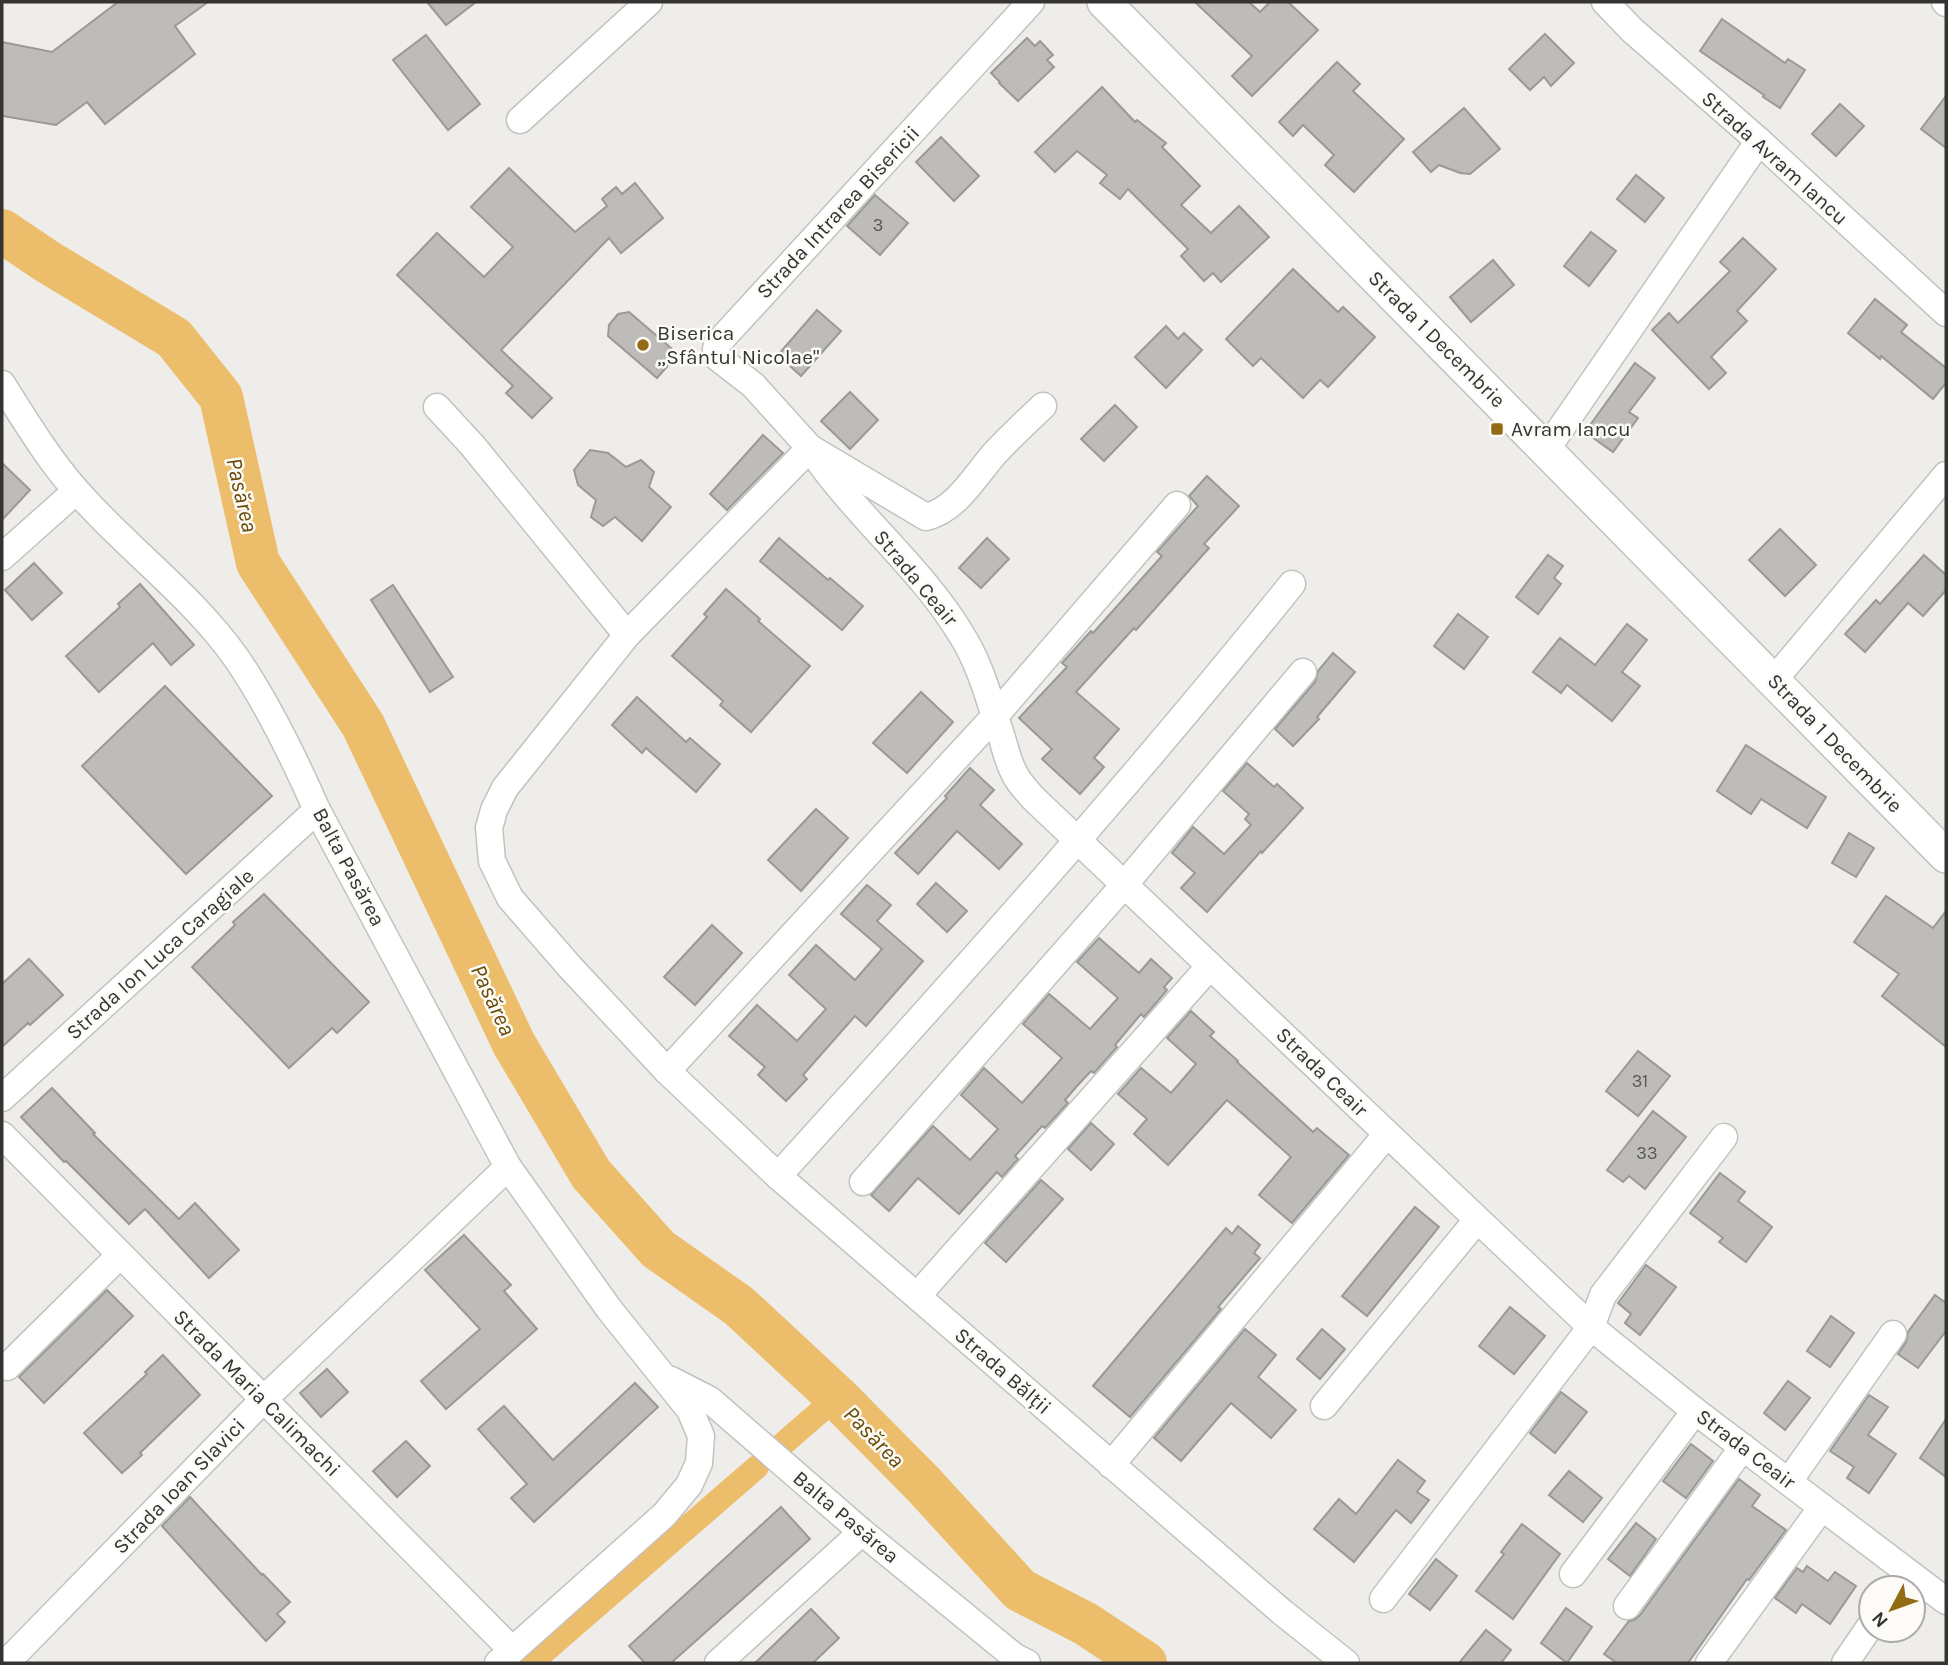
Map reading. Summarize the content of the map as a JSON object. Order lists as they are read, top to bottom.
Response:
{
  "streets": {
    "main road": ["Strada 1 Decembrie"],
    "street": [
      "Strada Avram Iancu",
      "Strada Intrarea Bisericii",
      "Strada Ceair",
      "Balta Pasărea",
      "Strada Ion Luca Caragiale",
      "Strada Bălții",
      "Strada Maria Calimachi",
      "Strada Ioan Slavici"
    ]
  },
  "crossings": [
    ["Strada Intrarea Bisericii", "Strada Ceair"],
    ["Strada Intrarea Bisericii", "Strada Bălții"],
    ["Strada Ceair", "Strada Bălții"],
    ["Balta Pasărea", "Strada Ion Luca Caragiale"],
    ["Balta Pasărea", "Strada Maria Calimachi"],
    ["Balta Pasărea", "Strada Ioan Slavici"],
    ["Strada Maria Calimachi", "Strada Ioan Slavici"]
  ],
  "water": ["Pasărea"],
  "places": {
    "other": ["Biserica „Sfântul Nicolae\""],
    "transit": ["Avram Iancu"]
  },
  "house_numbers": ["3", "31", "33"],
  "north": "bottom left"
}
